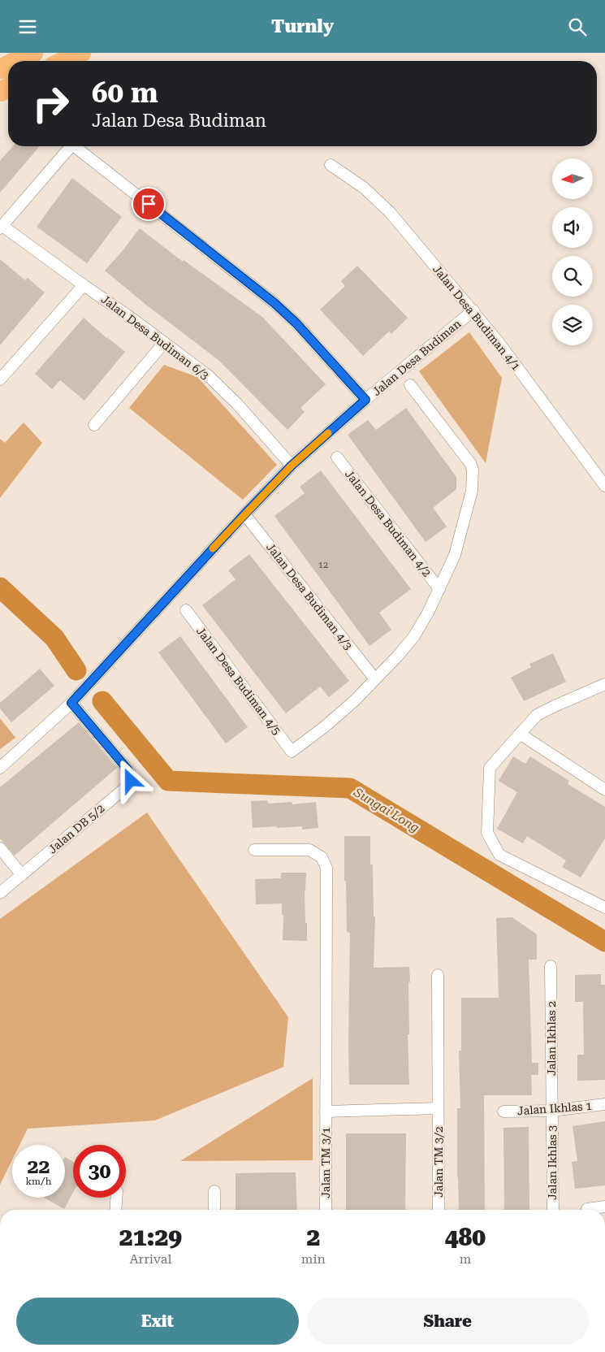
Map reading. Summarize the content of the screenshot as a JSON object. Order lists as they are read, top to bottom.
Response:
{
  "streets": {
    "street": [
      "Jalan Desa Budiman 4/1",
      "Jalan Desa Budiman 6/3",
      "Jalan Desa Budiman",
      "Jalan Desa Budiman 4/2",
      "Jalan Desa Budiman 4/3",
      "Jalan Desa Budiman 4/5",
      "Jalan DB 5/2",
      "Jalan Ikhlas 2",
      "Jalan Ikhlas 1",
      "Jalan TM 3/2",
      "Jalan TM 3/1",
      "Jalan Ikhlas 3"
    ]
  },
  "crossings": [
    ["Jalan Desa Budiman 4/1", "Jalan Desa Budiman"],
    ["Jalan Desa Budiman 6/3", "Jalan Desa Budiman"],
    ["Jalan Desa Budiman", "Jalan Desa Budiman 4/3"],
    ["Jalan Desa Budiman", "Jalan DB 5/2"],
    ["Jalan Desa Budiman 4/3", "Jalan Desa Budiman 4/5"],
    ["Jalan Ikhlas 2", "Jalan Ikhlas 1"],
    ["Jalan Ikhlas 2", "Jalan Ikhlas 3"],
    ["Jalan Ikhlas 1", "Jalan Ikhlas 3"]
  ],
  "water": ["Sungai Long"],
  "house_numbers": ["12"],
  "north": "left",
  "page": {
    "header": "Turnly",
    "turn": ["60 m", "Jalan Desa Budiman"],
    "speed": "22 km/h",
    "limit": "30",
    "eta": [
      "21:29",
      "Arrival",
      "2",
      "min",
      "480",
      "m"
    ],
    "buttons": ["Exit", "Share"]
  }
}
